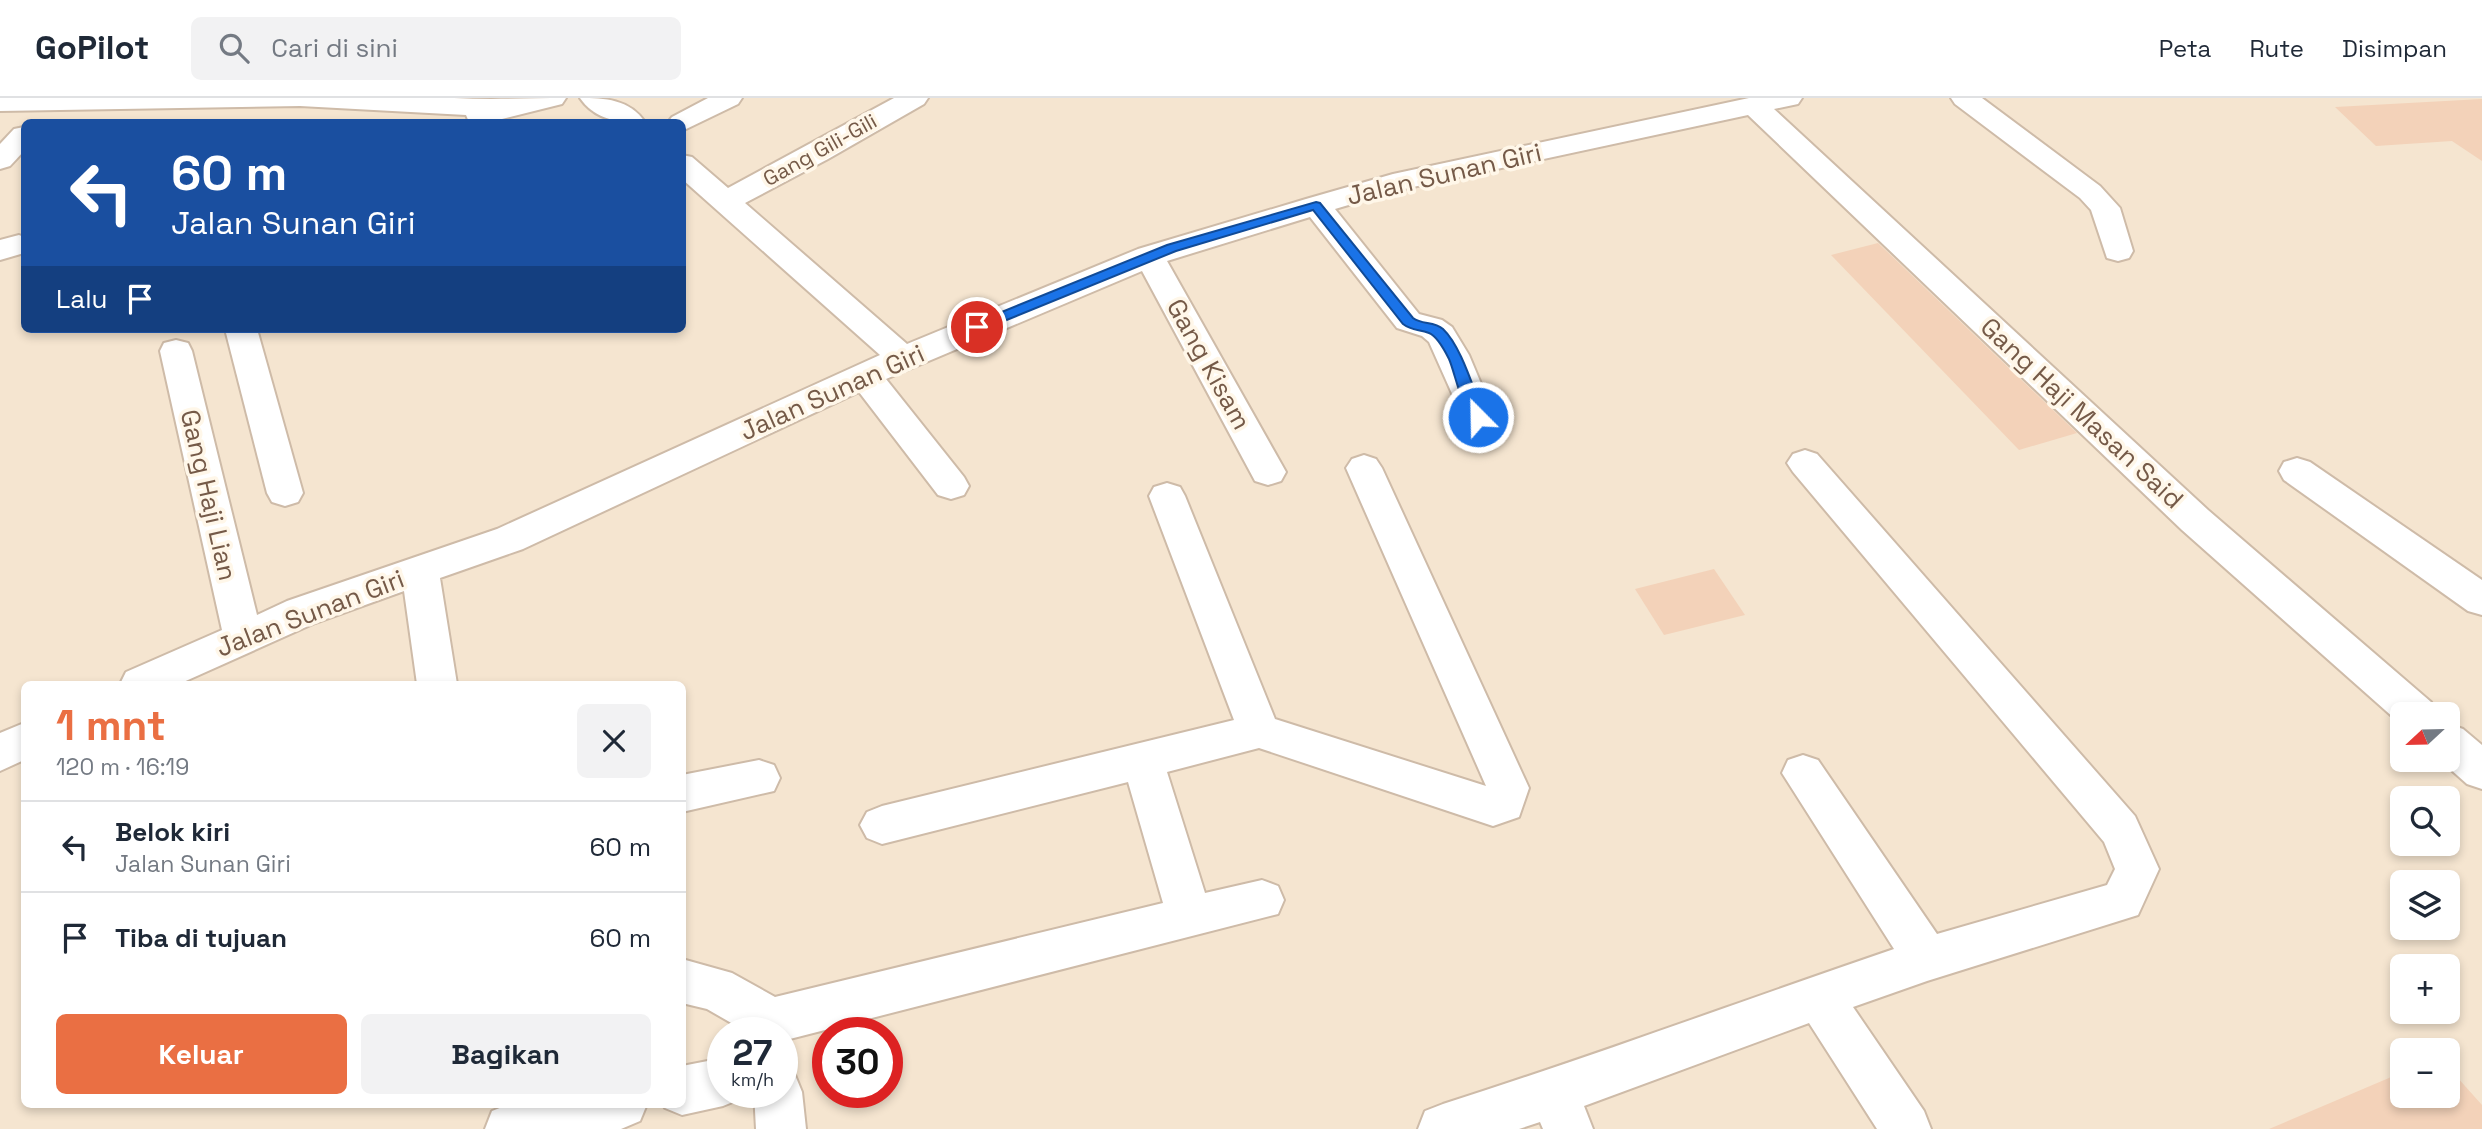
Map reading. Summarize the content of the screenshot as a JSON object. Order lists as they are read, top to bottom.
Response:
{
  "streets": {
    "street": [
      "Gang Gili-Gili",
      "Jalan Sunan Giri",
      "Gang Kisam",
      "Gang Haji Masan Said",
      "Gang Haji Lian"
    ]
  },
  "crossings": [
    ["Jalan Sunan Giri", "Gang Kisam"],
    ["Jalan Sunan Giri", "Gang Haji Masan Said"],
    ["Jalan Sunan Giri", "Gang Haji Lian"]
  ],
  "north": "left",
  "page": {
    "header": "GoPilot",
    "search": "Cari di sini",
    "nav": ["Peta", "Rute", "Disimpan"],
    "turn": ["60 m", "Jalan Sunan Giri"],
    "then": "Lalu",
    "heading": ["1 mnt", "120 m · 16:19"],
    "map_buttons": ["+", "−"],
    "list": [
      {
        "name": "Belok kiri",
        "note": "Jalan Sunan Giri",
        "value": "60 m"
      },
      {
        "name": "Tiba di tujuan",
        "value": "60 m"
      }
    ],
    "buttons": ["Keluar", "Bagikan"],
    "speed": "27 km/h",
    "limit": "30"
  }
}
